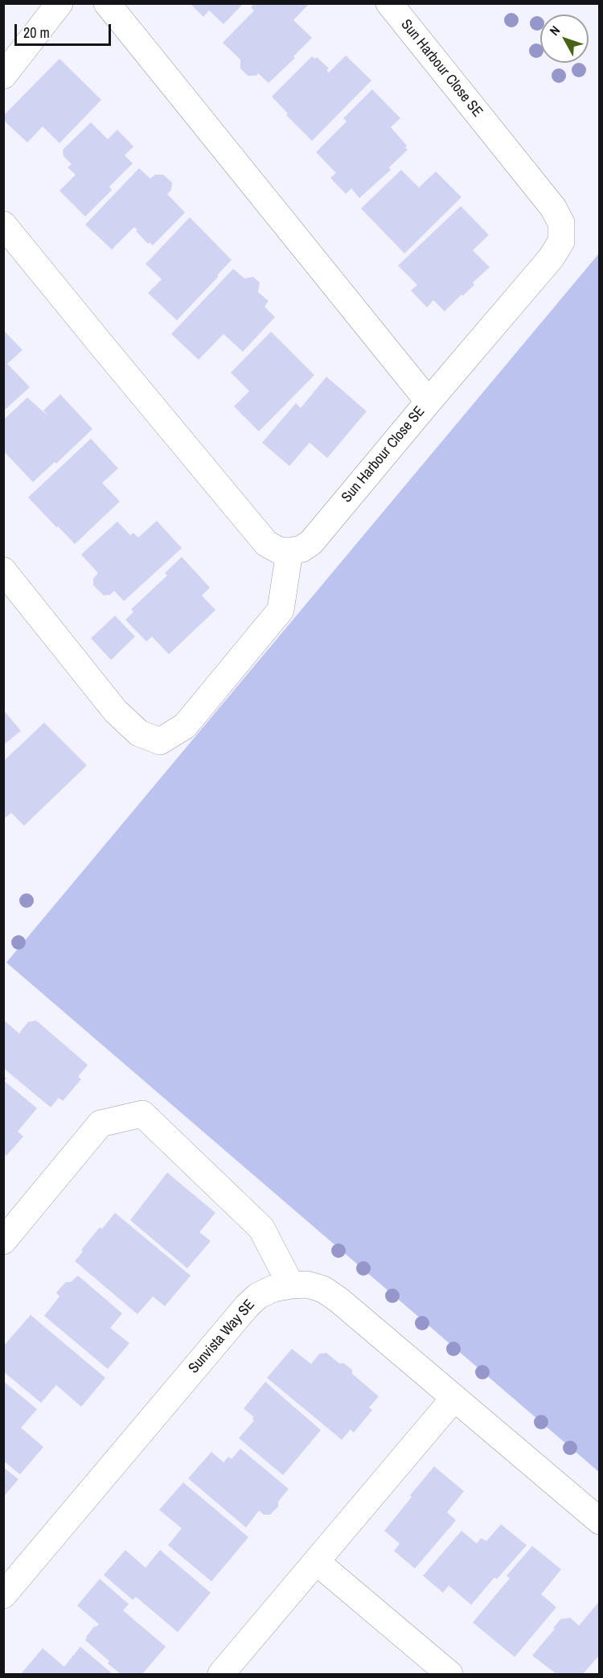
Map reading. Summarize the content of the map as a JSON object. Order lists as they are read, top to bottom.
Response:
{
  "streets": {
    "street": ["Sun Harbour Close SE", "Sunvista Way SE"]
  },
  "scale_bar": "20 m",
  "north": "top left"
}
